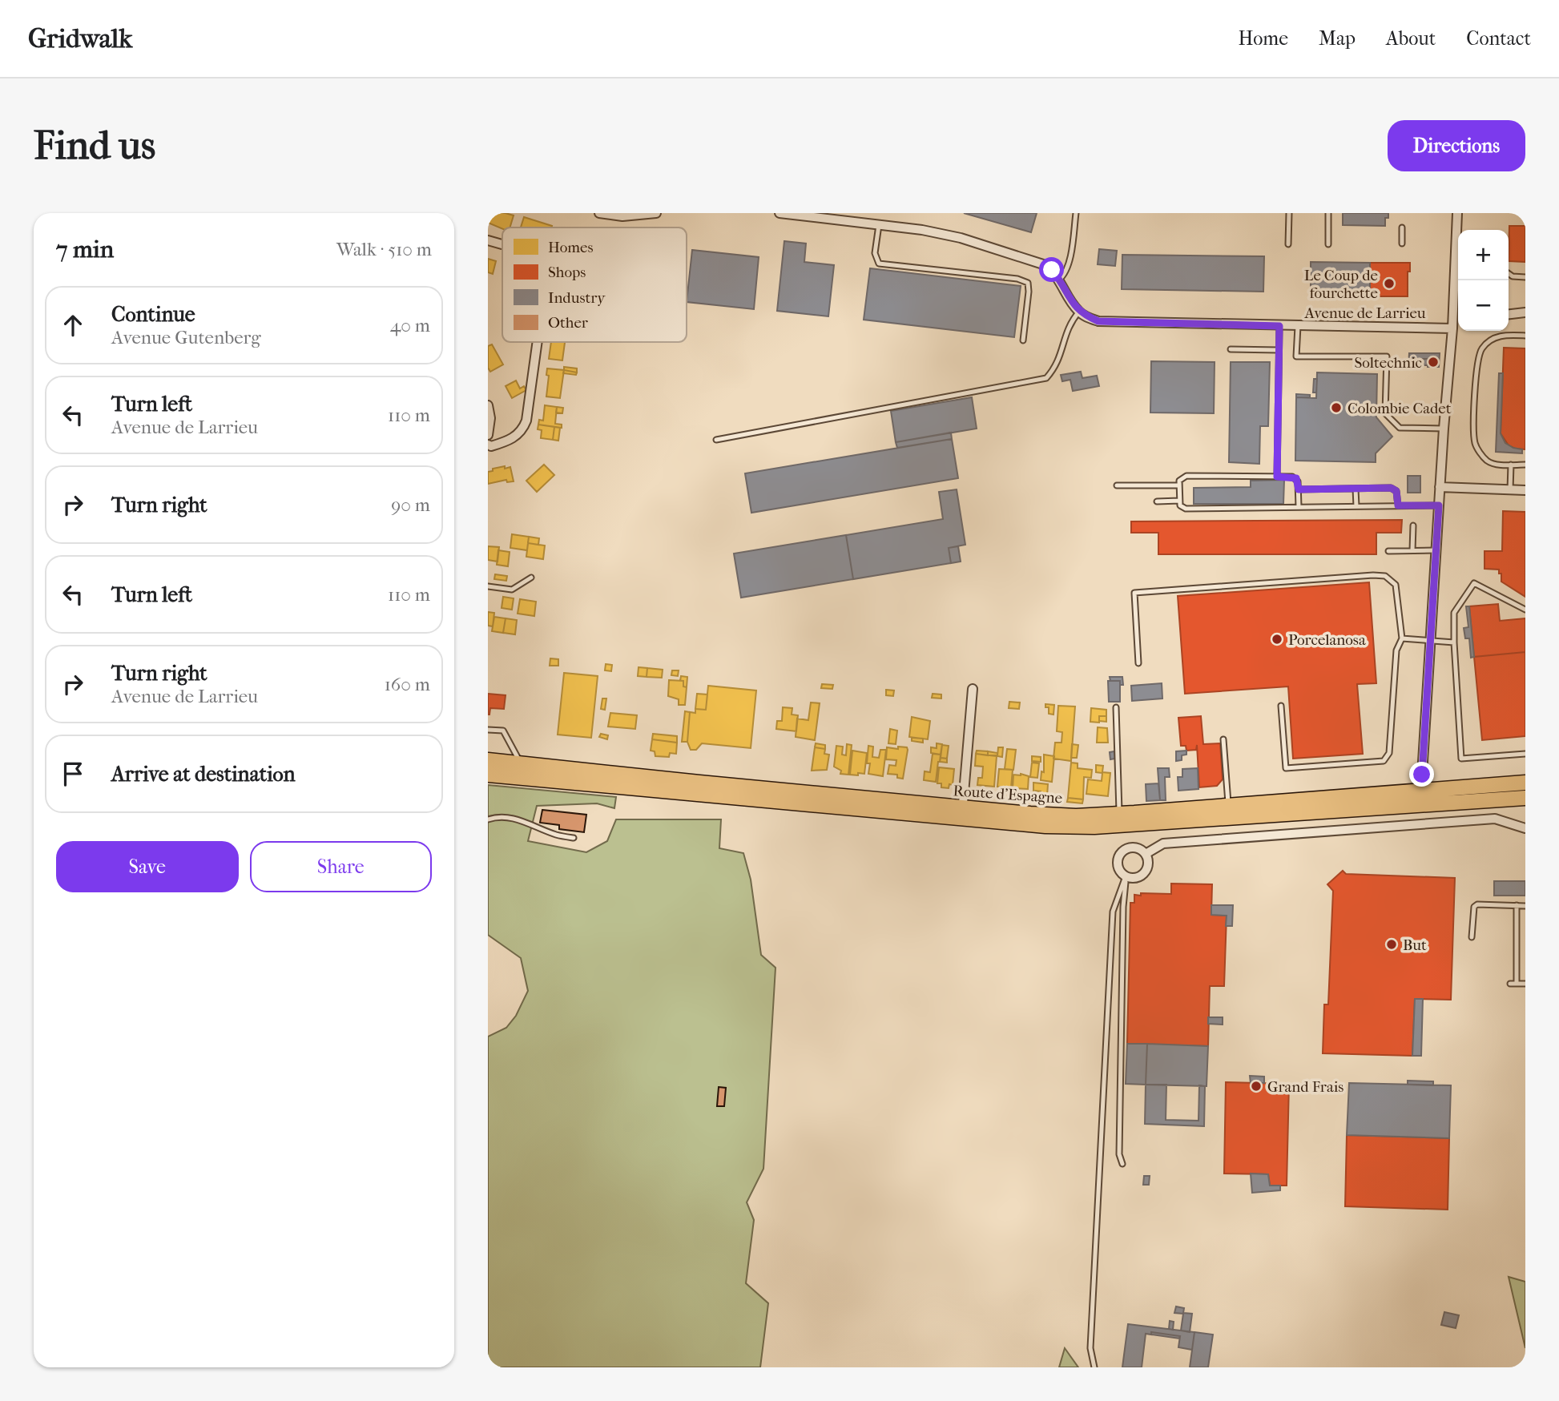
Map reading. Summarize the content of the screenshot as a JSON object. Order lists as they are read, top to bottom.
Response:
{
  "streets": {
    "main road": ["Route d'Espagne"],
    "street": ["Avenue de Larrieu"]
  },
  "places": [
    "Le Coup de fourchette",
    "Soltechnic",
    "Colombie Cadet",
    "Porcelanosa",
    "But",
    "Grand Frais"
  ],
  "legend": [
    "Homes",
    "Shops",
    "Industry",
    "Other"
  ],
  "page": {
    "header": "Gridwalk",
    "nav": [
      "Home",
      "Map",
      "About",
      "Contact"
    ],
    "buttons": [
      "Directions",
      ["Save", "Share"]
    ],
    "title": "Find us",
    "heading": ["7 min", "Walk · 510 m"],
    "map_buttons": ["+", "−"],
    "list": [
      ["Continue", "Avenue Gutenberg", "40 m"],
      ["Turn left", "Avenue de Larrieu", "110 m"],
      ["Turn right", "90 m"],
      ["Turn left", "110 m"],
      ["Turn right", "Avenue de Larrieu", "160 m"],
      "Arrive at destination"
    ]
  }
}
